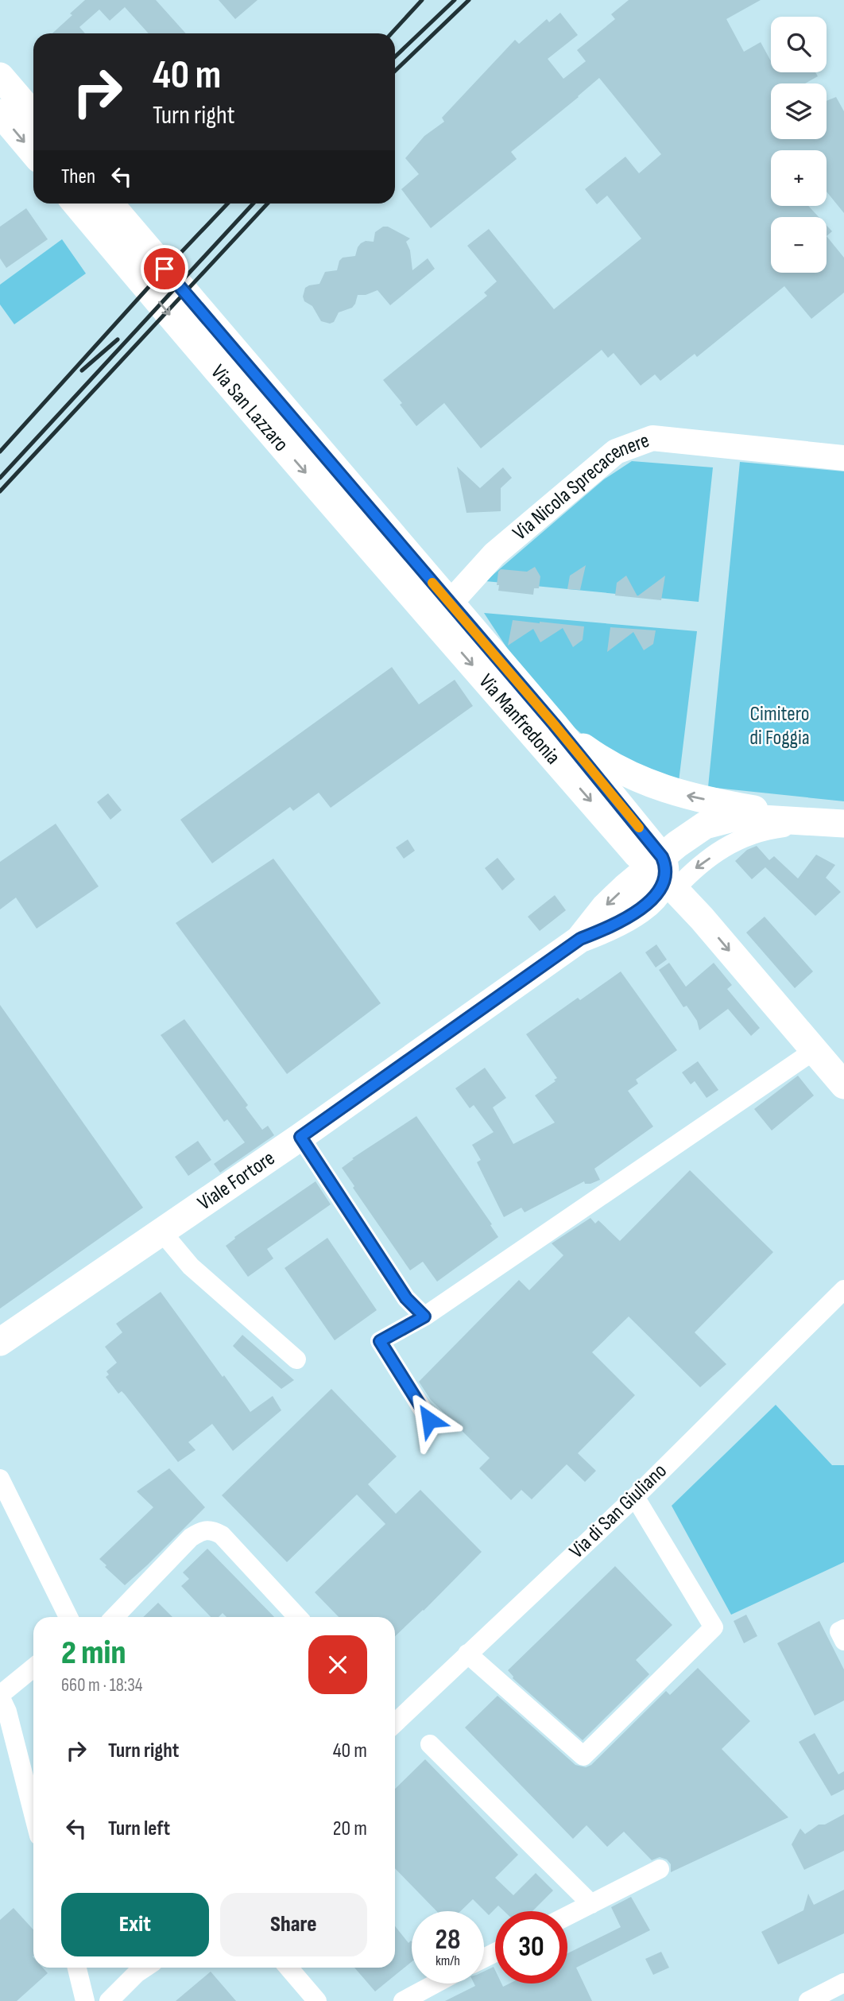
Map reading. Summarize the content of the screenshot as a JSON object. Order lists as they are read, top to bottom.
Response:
{
  "streets": {
    "main road": ["Via San Lazzaro", "Via Manfredonia", "Viale Fortore"],
    "street": ["Via Nicola Sprecacenere", "Via di San Giuliano"]
  },
  "crossings": [
    ["Via San Lazzaro", "Via Nicola Sprecacenere"],
    ["Via San Lazzaro", "Via Manfredonia"],
    ["Via Nicola Sprecacenere", "Via Manfredonia"],
    ["Via Manfredonia", "Viale Fortore"]
  ],
  "parks": ["Cimitero di Foggia"],
  "page": {
    "map_buttons": ["+", "−"],
    "turn": ["40 m", "Turn right"],
    "then": "Then",
    "heading": ["2 min", "660 m · 18:34"],
    "list": [
      {
        "name": "Turn right",
        "value": "40 m"
      },
      {
        "name": "Turn left",
        "value": "20 m"
      }
    ],
    "buttons": ["Exit", "Share"],
    "speed": "28 km/h",
    "limit": "30"
  }
}
